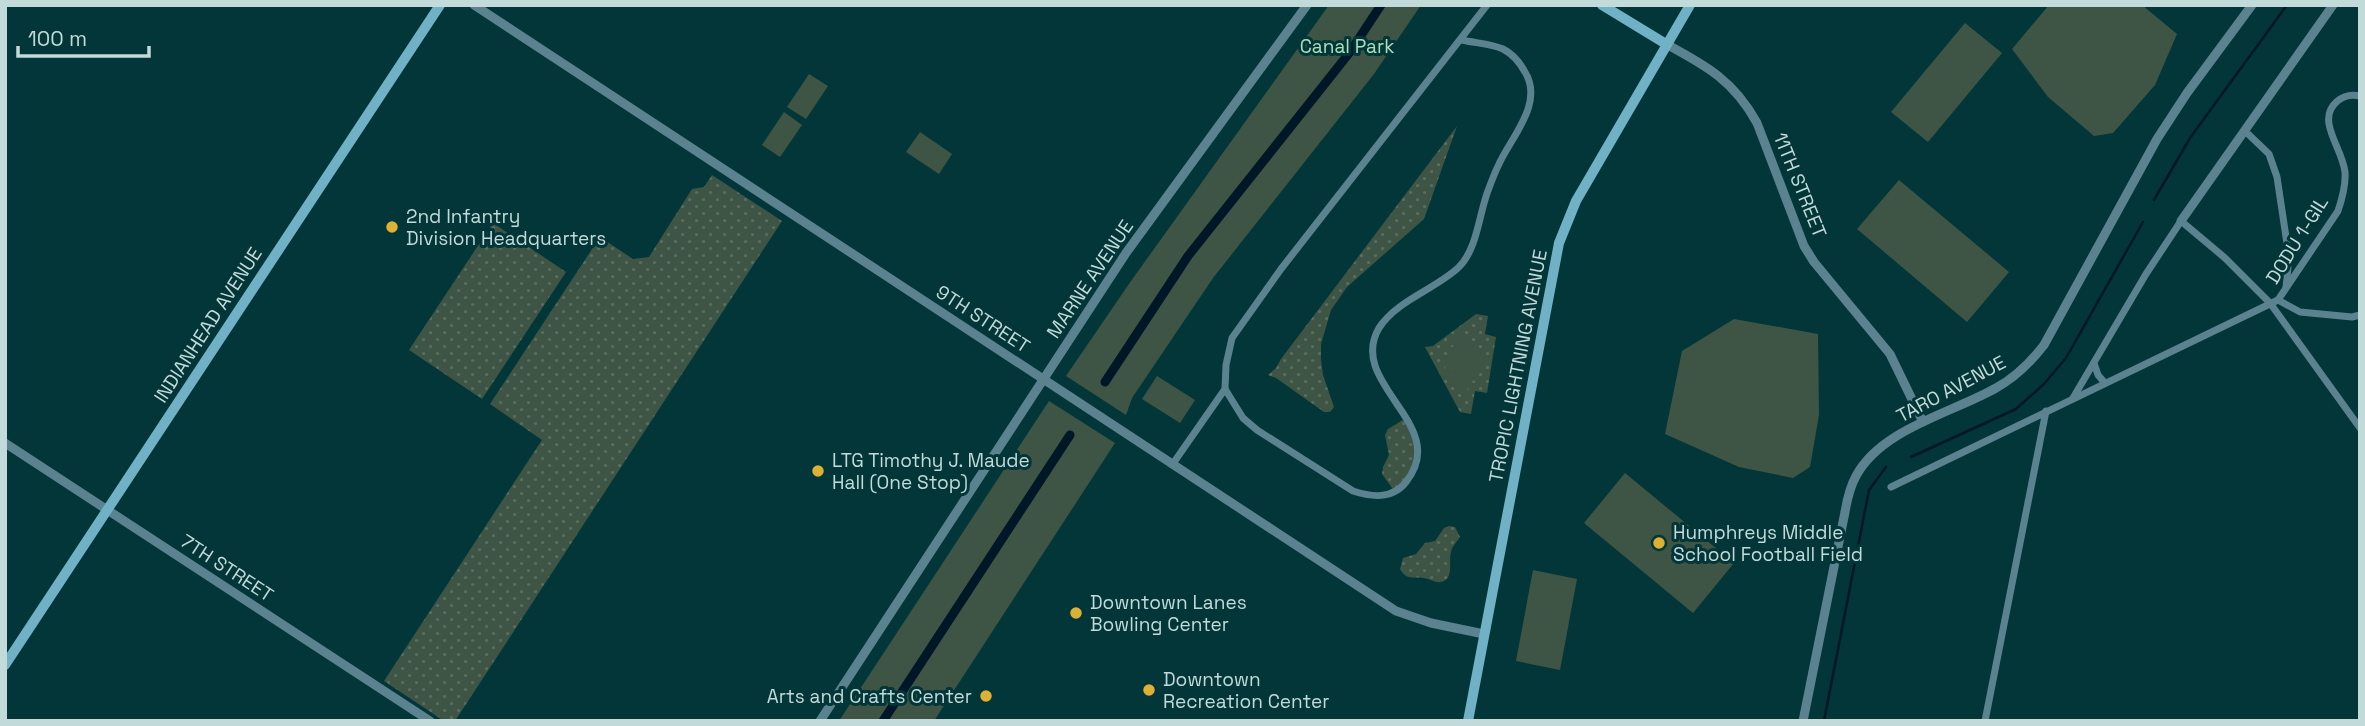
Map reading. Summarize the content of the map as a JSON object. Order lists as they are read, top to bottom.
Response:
{
  "streets": {
    "main road": ["11TH STREET", "INDIANHEAD AVENUE", "TROPIC LIGHTNING AVENUE"],
    "street": [
      "DODU 1-GIL",
      "MARNE AVENUE",
      "9TH STREET",
      "TARO AVENUE",
      "7TH STREET"
    ]
  },
  "crossings": [
    ["11TH STREET", "TROPIC LIGHTNING AVENUE"],
    ["11TH STREET", "TARO AVENUE"],
    ["MARNE AVENUE", "9TH STREET"],
    ["9TH STREET", "TROPIC LIGHTNING AVENUE"],
    ["INDIANHEAD AVENUE", "7TH STREET"]
  ],
  "parks": ["Canal Park"],
  "places": [
    "2nd Infantry Division Headquarters",
    "LTG Timothy J. Maude Hall (One Stop)",
    "Humphreys Middle School Football Field",
    "Downtown Lanes Bowling Center",
    "Downtown Recreation Center",
    "Arts and Crafts Center"
  ],
  "scale_bar": "100 m"
}
